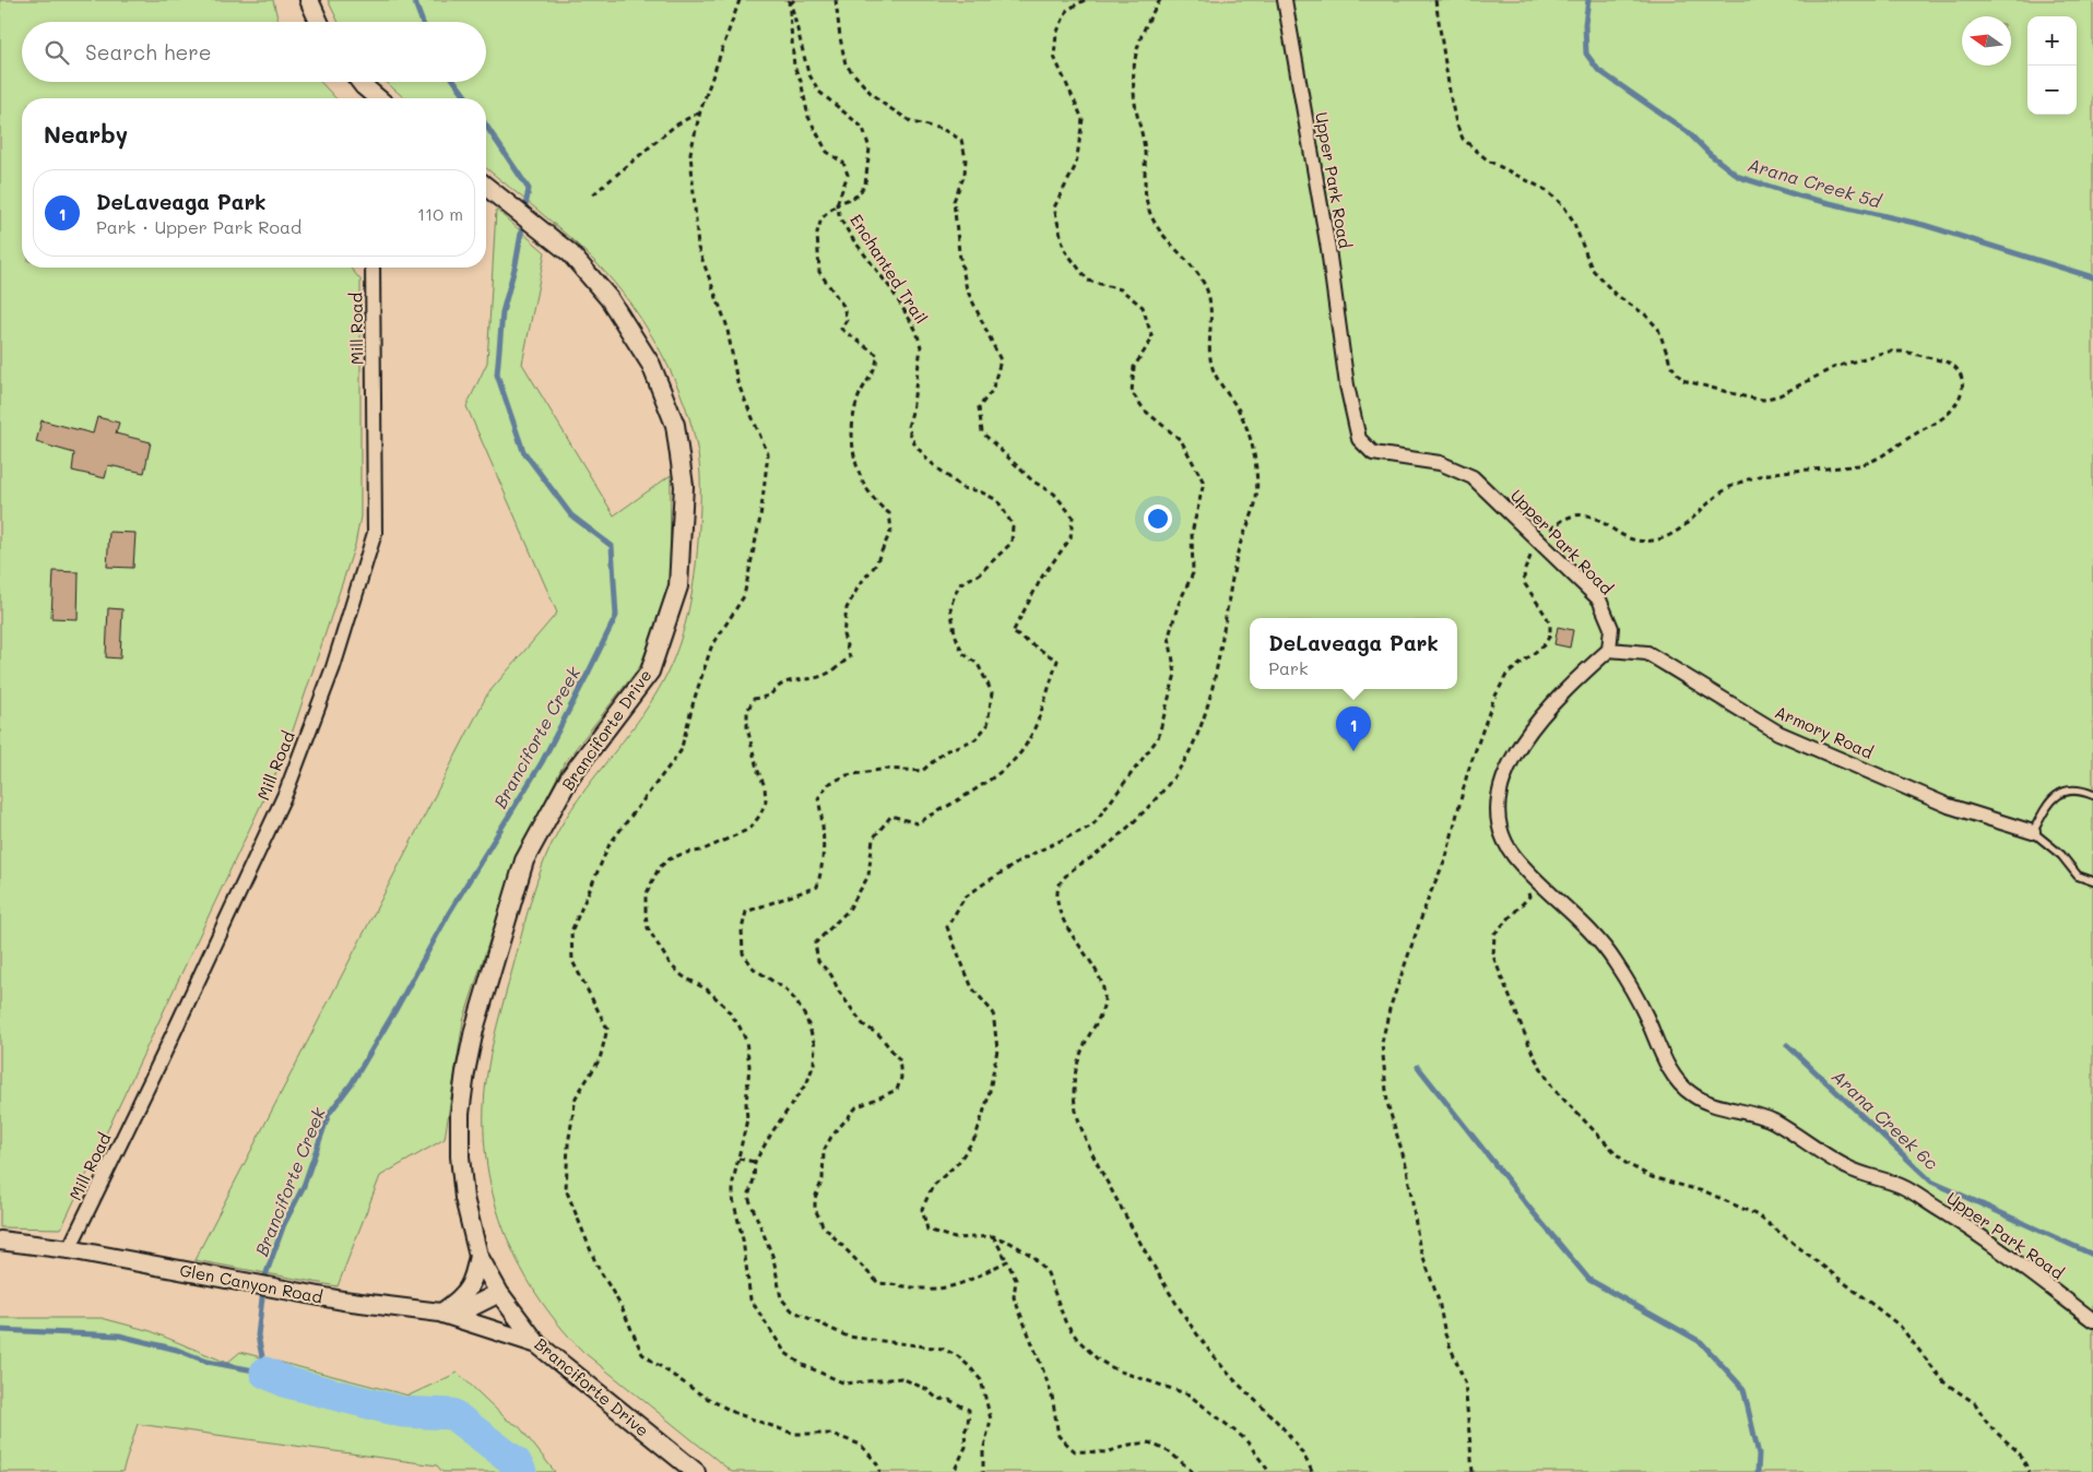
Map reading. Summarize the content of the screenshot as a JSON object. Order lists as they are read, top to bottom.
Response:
{
  "streets": {
    "street": [
      "Upper Park Road",
      "Mill Road",
      "Branciforte Drive",
      "Armory Road",
      "Glen Canyon Road"
    ],
    "path": ["Enchanted Trail"]
  },
  "crossings": [
    ["Upper Park Road", "Armory Road"],
    ["Mill Road", "Glen Canyon Road"],
    ["Branciforte Drive", "Glen Canyon Road"]
  ],
  "water": ["Arana Creek 5d", "Branciforte Creek", "Arana Creek 6c"],
  "north": "left",
  "page": {
    "map_buttons": ["+", "−"],
    "search": "Search here",
    "heading": "Nearby",
    "list": [
      {
        "mark": "1",
        "name": "DeLaveaga Park",
        "note": "Park · Upper Park Road",
        "value": "110 m"
      }
    ],
    "popup": ["DeLaveaga Park", "Park"],
    "pins": "1"
  }
}
